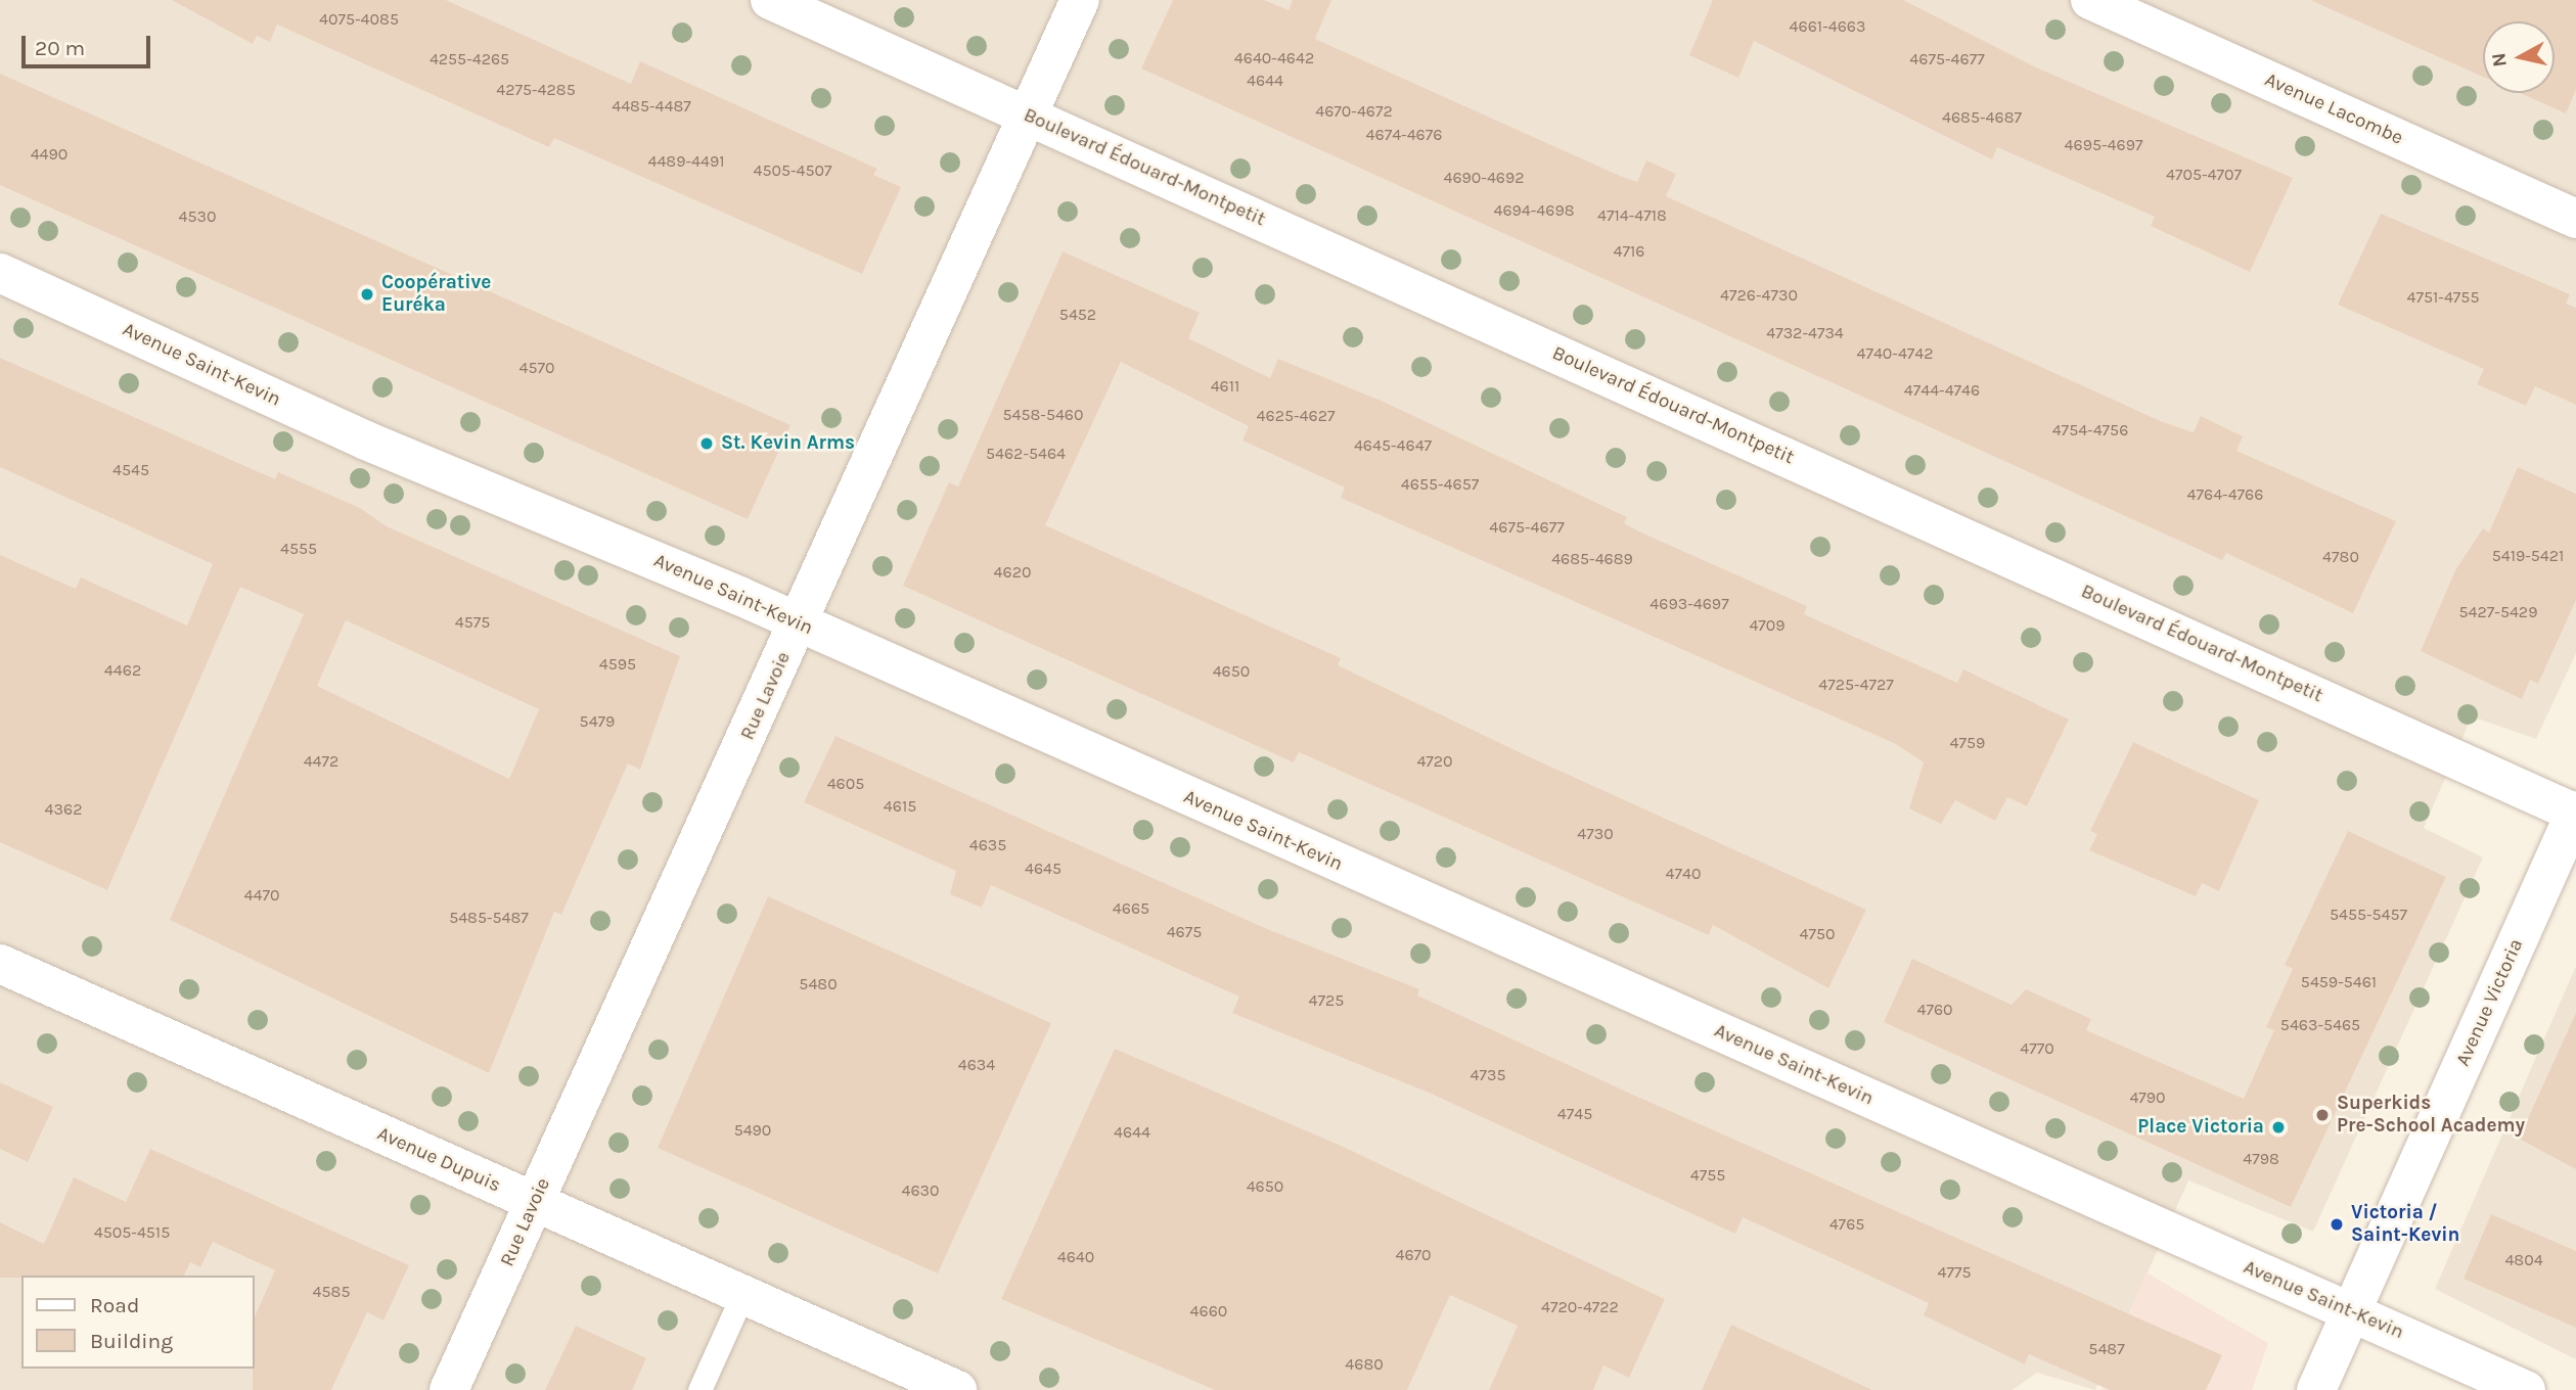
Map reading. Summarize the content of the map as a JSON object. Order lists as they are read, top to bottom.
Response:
{
  "streets": {
    "street": [
      "Avenue Lacombe",
      "Boulevard Édouard-Montpetit",
      "Avenue Saint-Kevin",
      "Rue Lavoie",
      "Avenue Victoria",
      "Avenue Dupuis"
    ]
  },
  "crossings": [
    ["Boulevard Édouard-Montpetit", "Rue Lavoie"],
    ["Boulevard Édouard-Montpetit", "Avenue Victoria"],
    ["Avenue Saint-Kevin", "Rue Lavoie"],
    ["Avenue Saint-Kevin", "Avenue Victoria"],
    ["Rue Lavoie", "Avenue Dupuis"]
  ],
  "places": [
    "Coopérative Euréka",
    "St. Kevin Arms",
    "Superkids Pre-School Academy",
    "Place Victoria",
    "Victoria / Saint-Kevin"
  ],
  "house_numbers": [
    "4075-4085",
    "4661-4663",
    "4640-4642",
    "4255-4265",
    "4675-4677",
    "4644",
    "4275-4285",
    "4485-4487",
    "4670-4672",
    "4685-4687",
    "4674-4676",
    "4695-4697",
    "4490",
    "4489-4491",
    "4505-4507",
    "4705-4707",
    "4690-4692",
    "4694-4698",
    "4714-4718",
    "4530",
    "4716",
    "4726-4730",
    "4751-4755",
    "5452",
    "4732-4734",
    "4740-4742",
    "4570",
    "4611",
    "4744-4746",
    "5458-5460",
    "4625-4627",
    "4754-4756",
    "4645-4647",
    "5462-5464",
    "4545",
    "4655-4657",
    "4764-4766",
    "4675-4677",
    "4555",
    "5419-5421",
    "4780",
    "4685-4689",
    "4620",
    "4693-4697",
    "5427-5429",
    "4575",
    "4709",
    "4595",
    "4462",
    "4650",
    "4725-4727",
    "5479",
    "4759",
    "4472",
    "4720",
    "4605",
    "4615",
    "4362",
    "4730",
    "4635",
    "4645",
    "4740",
    "4470",
    "4665",
    "5455-5457",
    "5485-5487",
    "4675",
    "4750",
    "5459-5461",
    "5480",
    "4725",
    "4760",
    "5463-5465",
    "4770",
    "4634",
    "4735",
    "4790",
    "4745",
    "5490",
    "4644",
    "4798",
    "4755",
    "4650",
    "4630",
    "4765",
    "4505-4515",
    "4670",
    "4640",
    "4804",
    "4775",
    "4585",
    "4720-4722",
    "4660",
    "5487",
    "4680"
  ],
  "legend": ["Road", "Building"],
  "scale_bar": "20 m",
  "north": "left"
}
